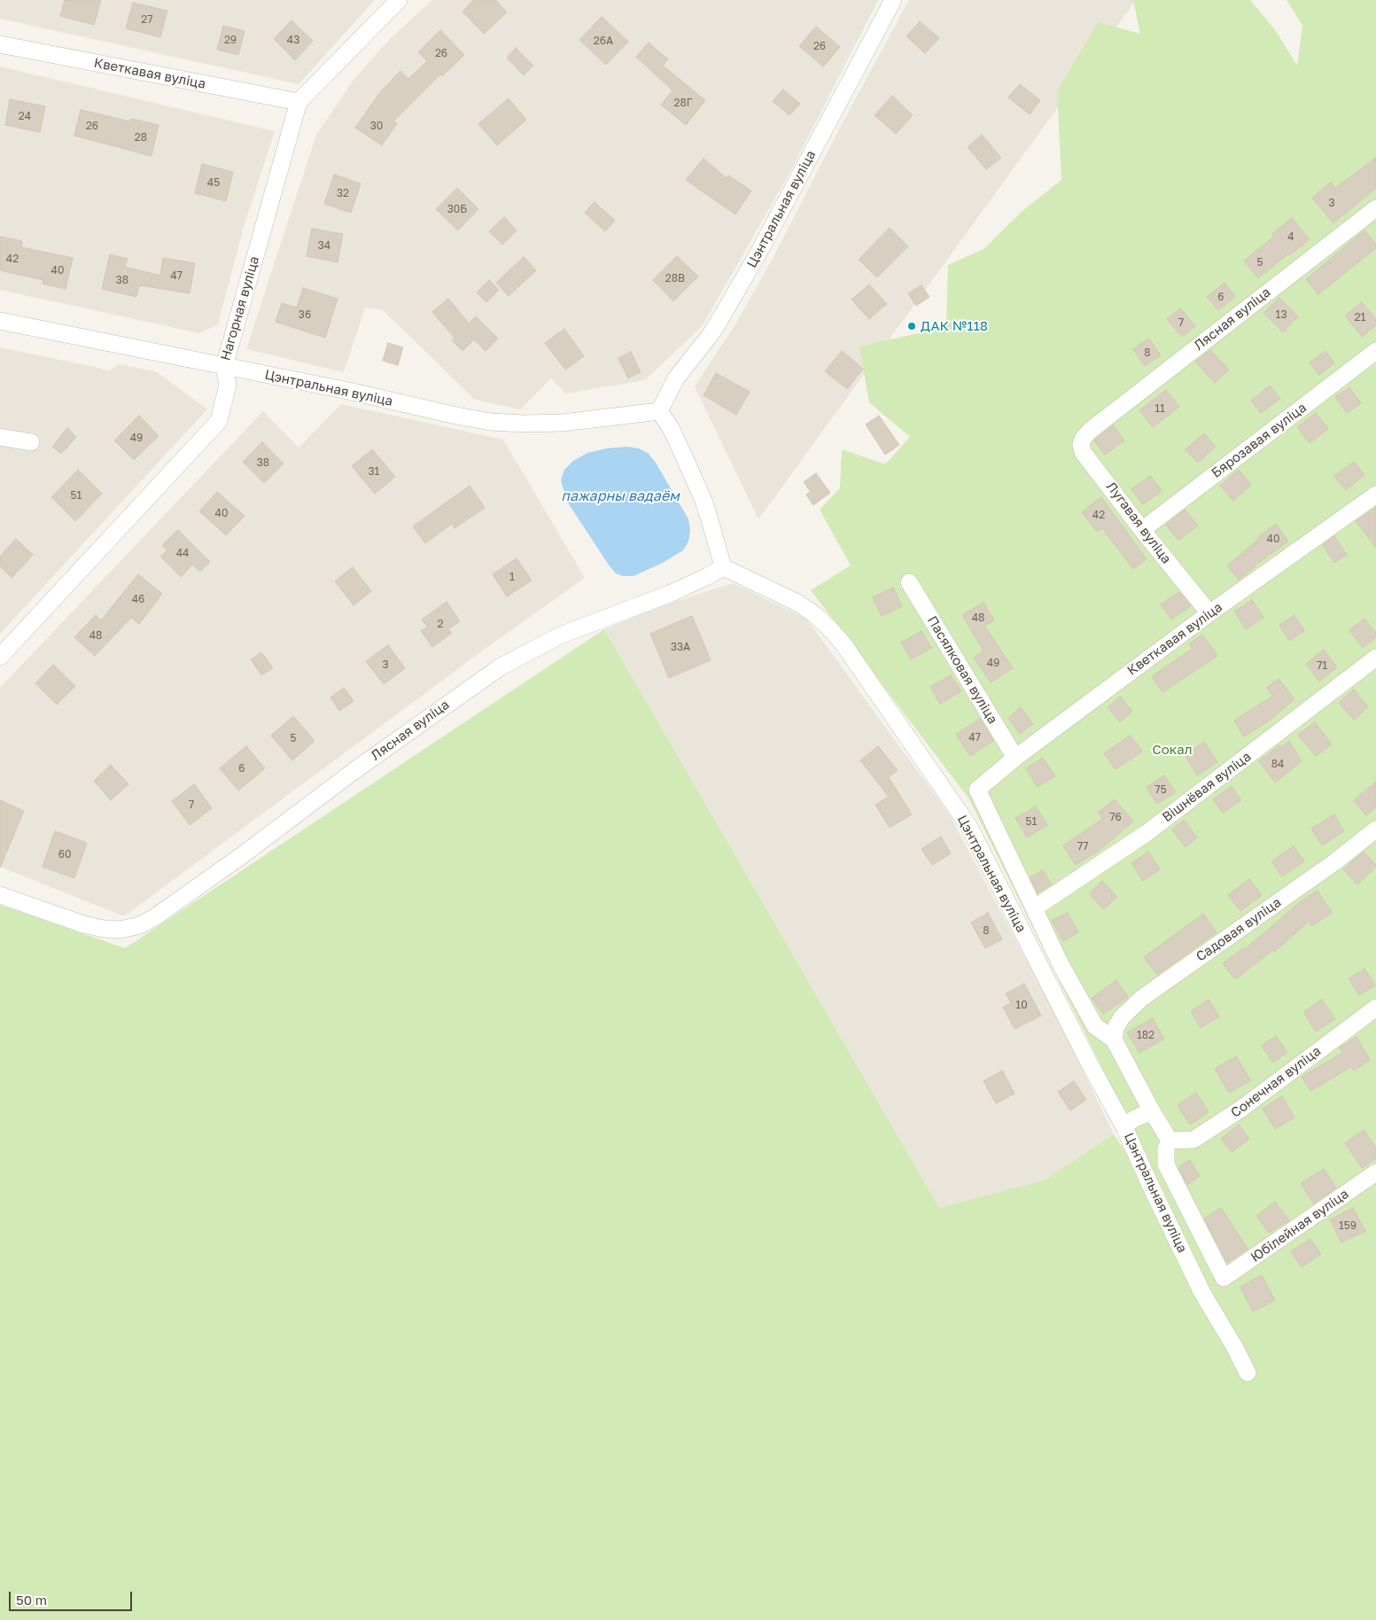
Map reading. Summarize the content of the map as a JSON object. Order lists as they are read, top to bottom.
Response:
{
  "streets": {
    "street": [
      "Кветкавая вуліца",
      "Цэнтральная вуліца",
      "Нагорная вуліца",
      "Лясная вуліца",
      "Бярозавая вуліца",
      "Лугавая вуліца",
      "Пасялковая вуліца",
      "Вішнёвая вуліца",
      "Садовая вуліца",
      "Сонечная вуліца",
      "Юбілейная вуліца"
    ]
  },
  "crossings": [
    ["Кветкавая вуліца", "Нагорная вуліца"],
    ["Кветкавая вуліца", "Лугавая вуліца"],
    ["Кветкавая вуліца", "Пасялковая вуліца"],
    ["Кветкавая вуліца", "Вішнёвая вуліца"],
    ["Цэнтральная вуліца", "Нагорная вуліца"],
    ["Цэнтральная вуліца", "Лясная вуліца"],
    ["Лясная вуліца", "Лугавая вуліца"],
    ["Бярозавая вуліца", "Лугавая вуліца"],
    ["Сонечная вуліца", "Юбілейная вуліца"]
  ],
  "water": ["пажарны вадаём"],
  "parks": ["Сокал"],
  "places": ["ДАК №118"],
  "house_numbers": [
    "27",
    "29",
    "43",
    "26А",
    "26",
    "26",
    "28Г",
    "24",
    "26",
    "30",
    "28",
    "45",
    "32",
    "3",
    "30Б",
    "4",
    "34",
    "42",
    "5",
    "40",
    "47",
    "28В",
    "38",
    "6",
    "36",
    "13",
    "21",
    "7",
    "8",
    "11",
    "49",
    "38",
    "31",
    "51",
    "40",
    "42",
    "40",
    "44",
    "1",
    "46",
    "48",
    "2",
    "48",
    "33А",
    "49",
    "3",
    "71",
    "47",
    "5",
    "84",
    "6",
    "75",
    "7",
    "76",
    "51",
    "77",
    "60",
    "8",
    "10",
    "182",
    "159"
  ],
  "scale_bar": "50 m"
}
